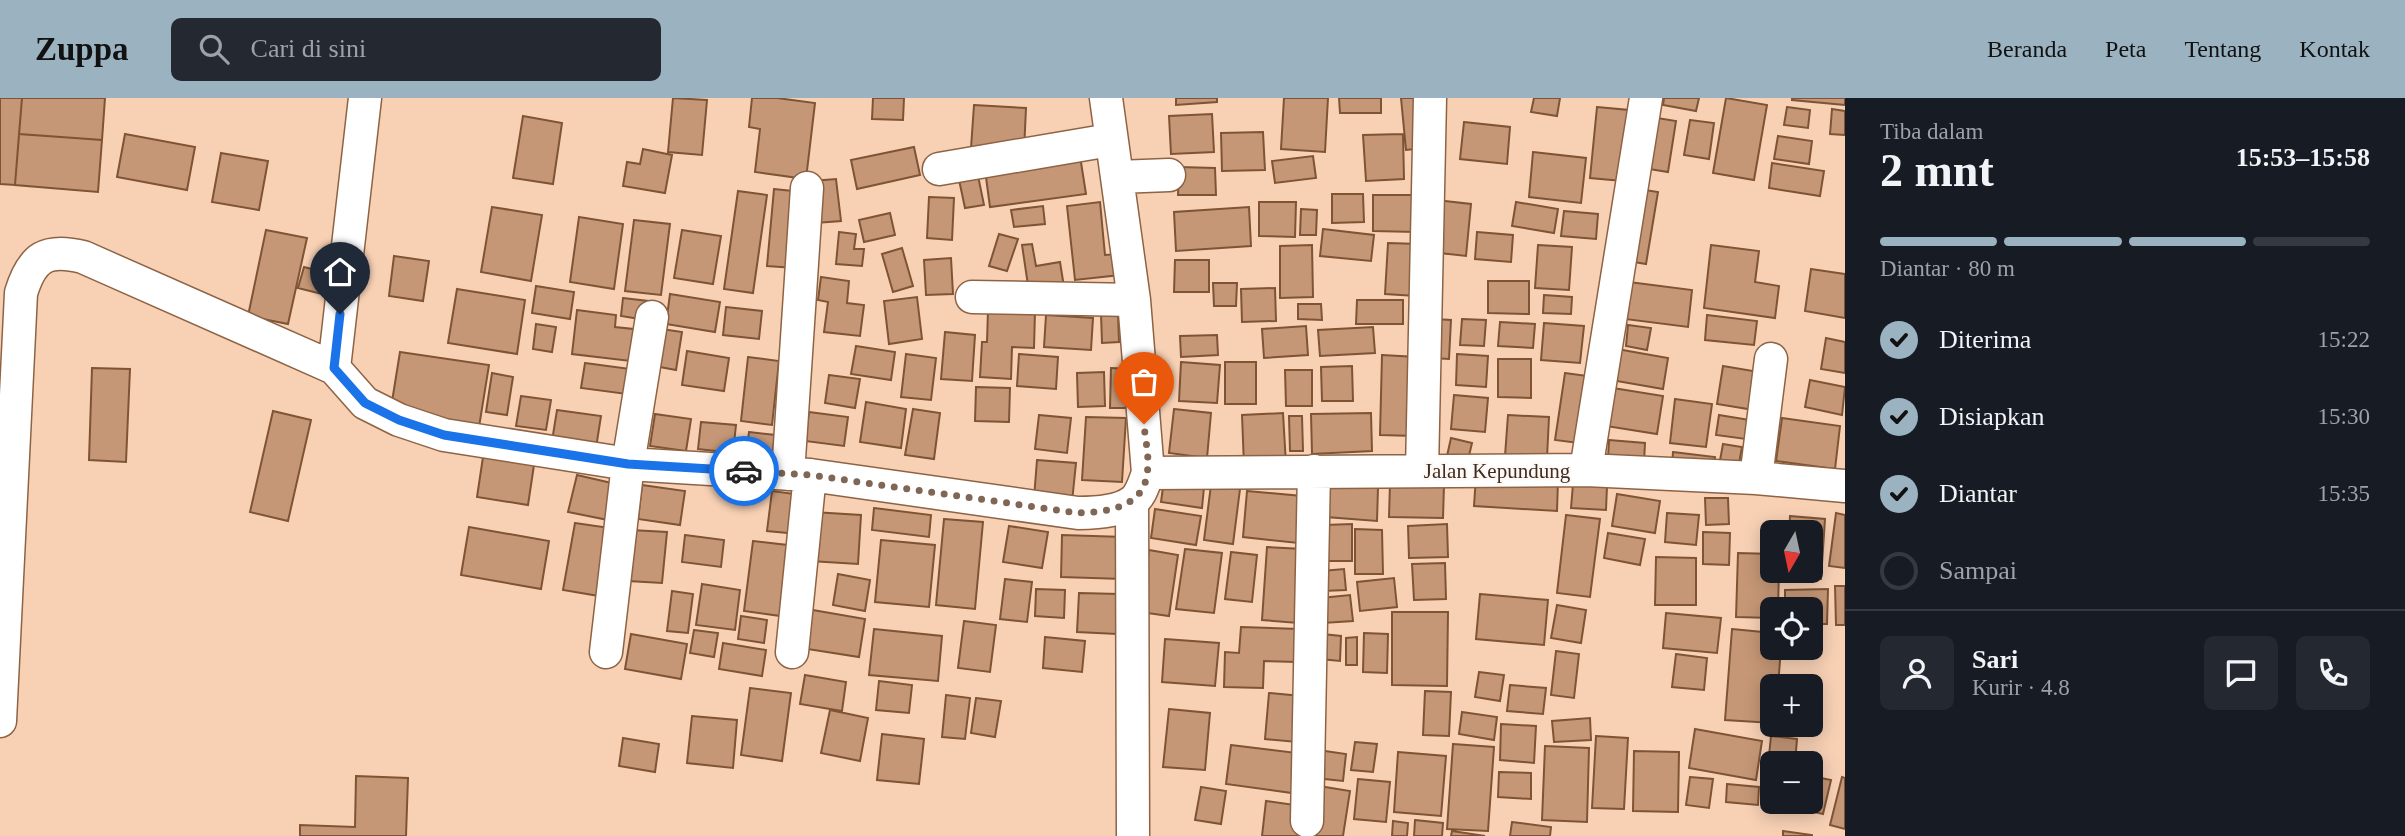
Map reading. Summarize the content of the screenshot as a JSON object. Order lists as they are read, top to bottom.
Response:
{
  "streets": {
    "street": ["Jalan Kepundung"]
  },
  "north": "bottom",
  "page": {
    "header": "Zuppa",
    "search": "Cari di sini",
    "nav": [
      "Beranda",
      "Peta",
      "Tentang",
      "Kontak"
    ],
    "heading": ["2 mnt", "Tiba dalam", "15:53–15:58"],
    "panel": ["Sari", "Kurir · 4.8"],
    "bar": "Diantar · 80 m",
    "list": [
      ["Diterima", "15:22"],
      ["Disiapkan", "15:30"],
      ["Diantar", "15:35"],
      "Sampai"
    ],
    "map_buttons": ["+", "−"]
  }
}
